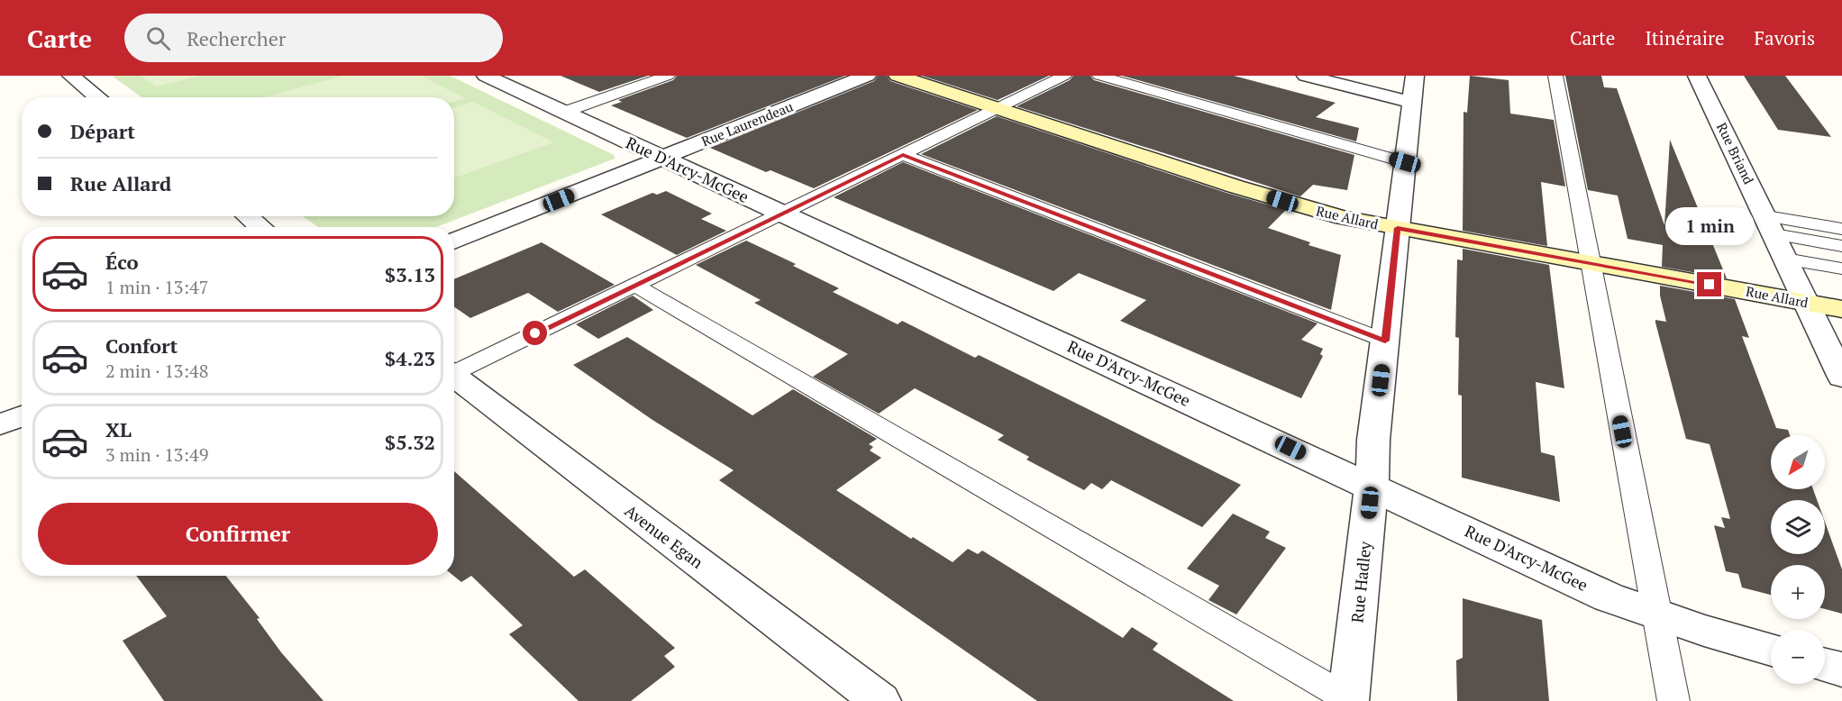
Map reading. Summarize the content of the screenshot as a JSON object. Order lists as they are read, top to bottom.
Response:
{
  "streets": {
    "street": [
      "Rue Laurendeau",
      "Rue Briand",
      "Rue D'Arcy-McGee",
      "Rue Allard",
      "Avenue Egan",
      "Rue Hadley"
    ]
  },
  "crossings": [
    ["Rue Laurendeau", "Rue D'Arcy-McGee"],
    ["Rue Briand", "Rue Allard"],
    ["Rue D'Arcy-McGee", "Rue Hadley"],
    ["Rue Allard", "Rue Hadley"]
  ],
  "north": "bottom left",
  "page": {
    "header": "Carte",
    "search": "Rechercher",
    "nav": ["Carte", "Itinéraire", "Favoris"],
    "banner": ["Départ", "Rue Allard"],
    "bubble": "1 min",
    "list": [
      {
        "name": "Éco",
        "note": "1 min · 13:47",
        "value": "$3.13"
      },
      {
        "name": "Confort",
        "note": "2 min · 13:48",
        "value": "$4.23"
      },
      {
        "name": "XL",
        "note": "3 min · 13:49",
        "value": "$5.32"
      }
    ],
    "map_buttons": ["+", "−"],
    "buttons": "Confirmer"
  }
}
